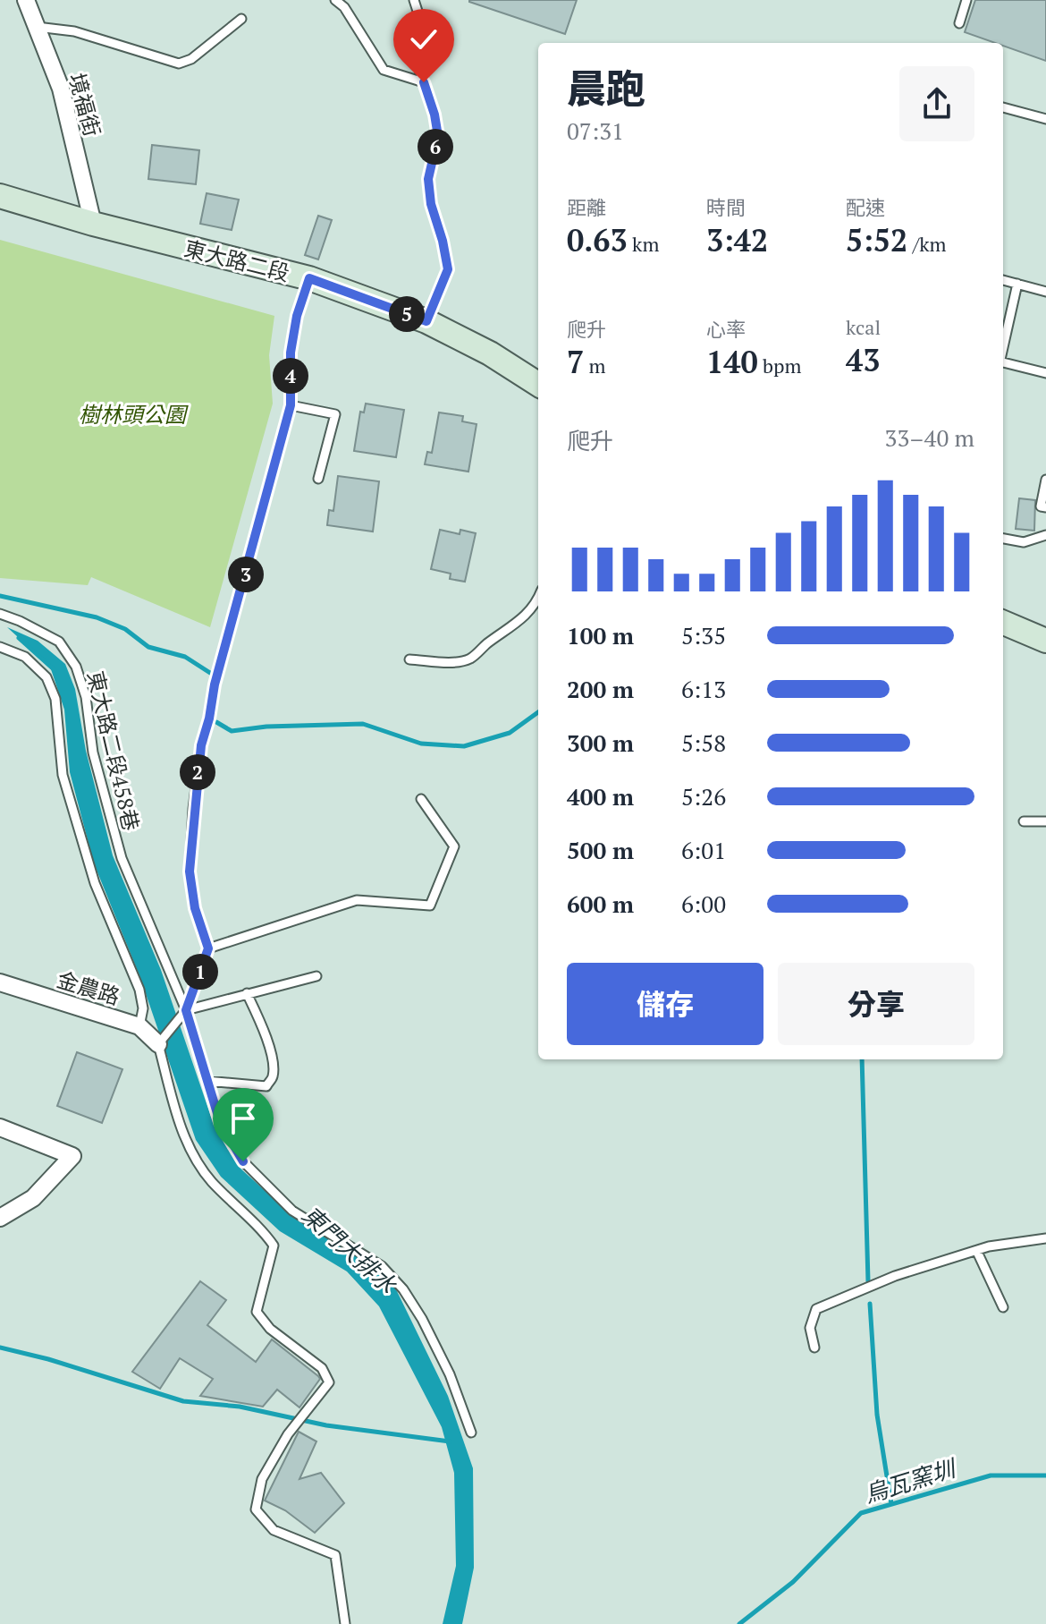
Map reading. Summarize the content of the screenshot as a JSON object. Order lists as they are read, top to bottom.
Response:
{
  "streets": {
    "main road": ["東大路二段"],
    "street": ["境福街", "金農路"],
    "lane": ["東大路二段458巷"]
  },
  "crossings": [
    ["境福街", "東大路二段"]
  ],
  "water": ["東門大排水", "烏瓦窯圳"],
  "parks": ["樹林頭公園"],
  "page": {
    "heading": ["晨跑", "07:31"],
    "pins": [
      "6",
      "5",
      "4",
      "3",
      "2",
      "1"
    ],
    "stats": [
      ["距離", "0.63 km"],
      ["時間", "3:42"],
      ["配速", "5:52 /km"],
      ["爬升", "7 m"],
      ["心率", "140 bpm"],
      ["kcal", "43"]
    ],
    "chart": ["爬升", "33–40 m"],
    "list": [
      {
        "name": "100 m",
        "note": "5:35"
      },
      {
        "name": "200 m",
        "note": "6:13"
      },
      {
        "name": "300 m",
        "note": "5:58"
      },
      {
        "name": "400 m",
        "note": "5:26"
      },
      {
        "name": "500 m",
        "note": "6:01"
      },
      {
        "name": "600 m",
        "note": "6:00"
      }
    ],
    "buttons": ["儲存", "分享"]
  }
}
